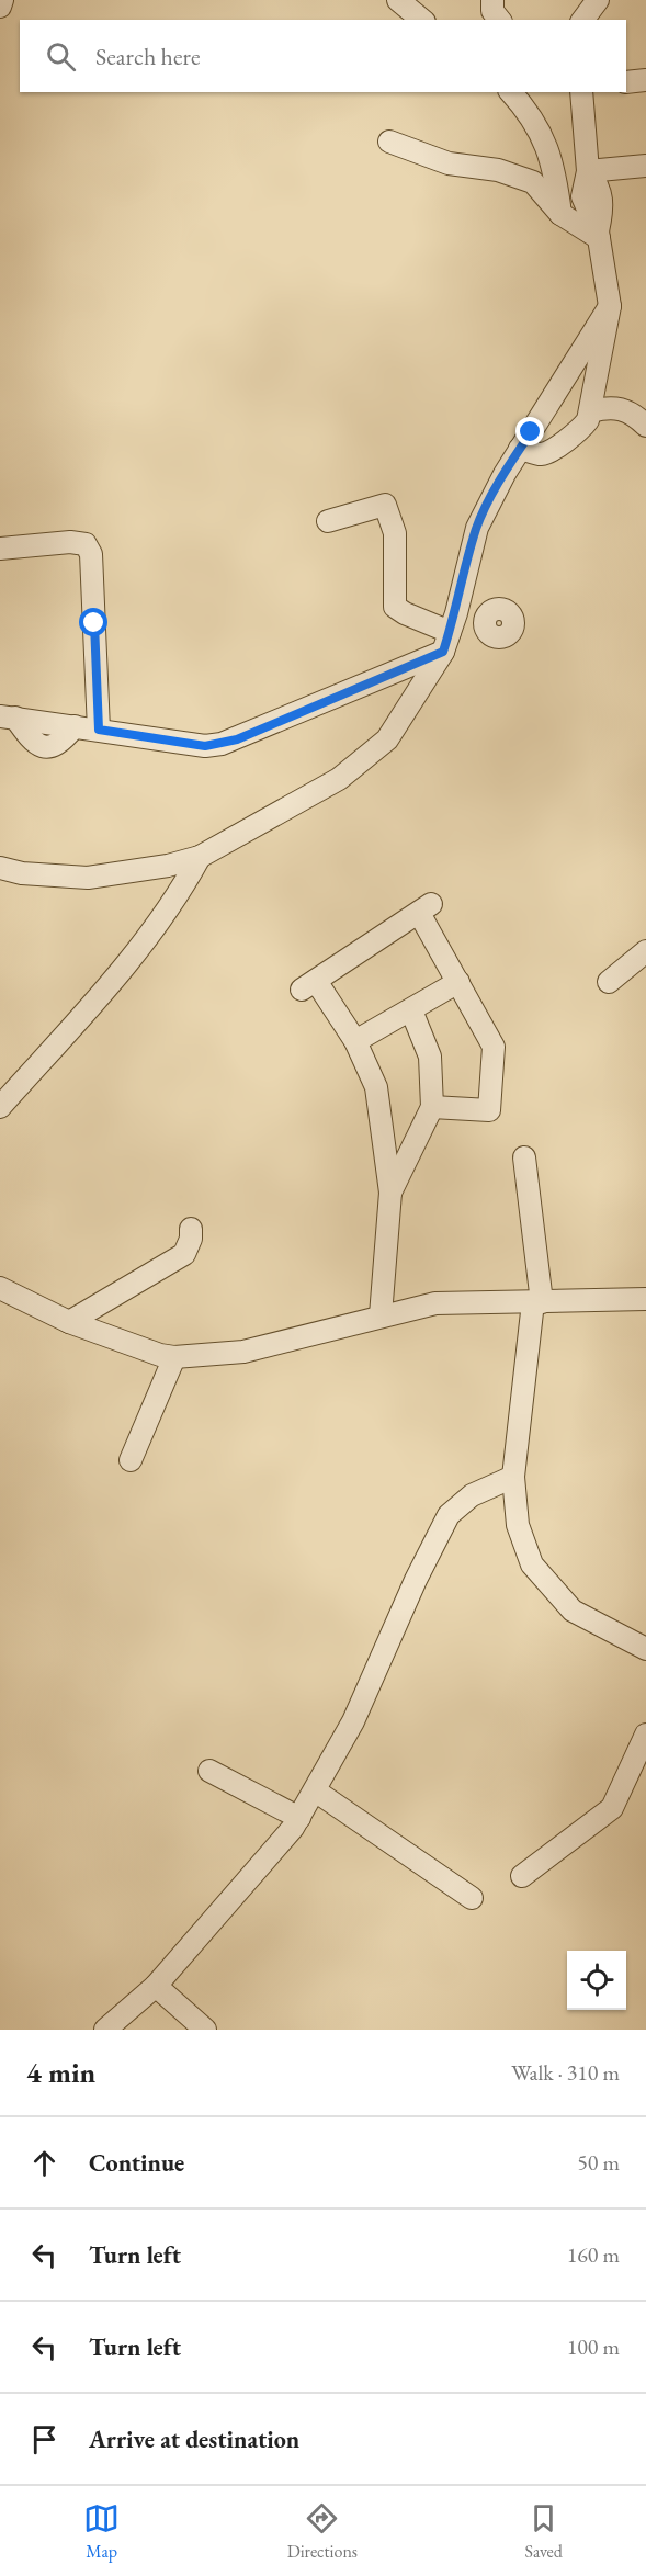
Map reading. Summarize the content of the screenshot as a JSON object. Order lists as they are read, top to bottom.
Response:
{
  "page": {
    "search": "Search here",
    "heading": ["4 min", "Walk · 310 m"],
    "list": [
      ["Continue", "50 m"],
      ["Turn left", "160 m"],
      ["Turn left", "100 m"],
      "Arrive at destination"
    ],
    "nav": ["Map", "Directions", "Saved"]
  }
}
